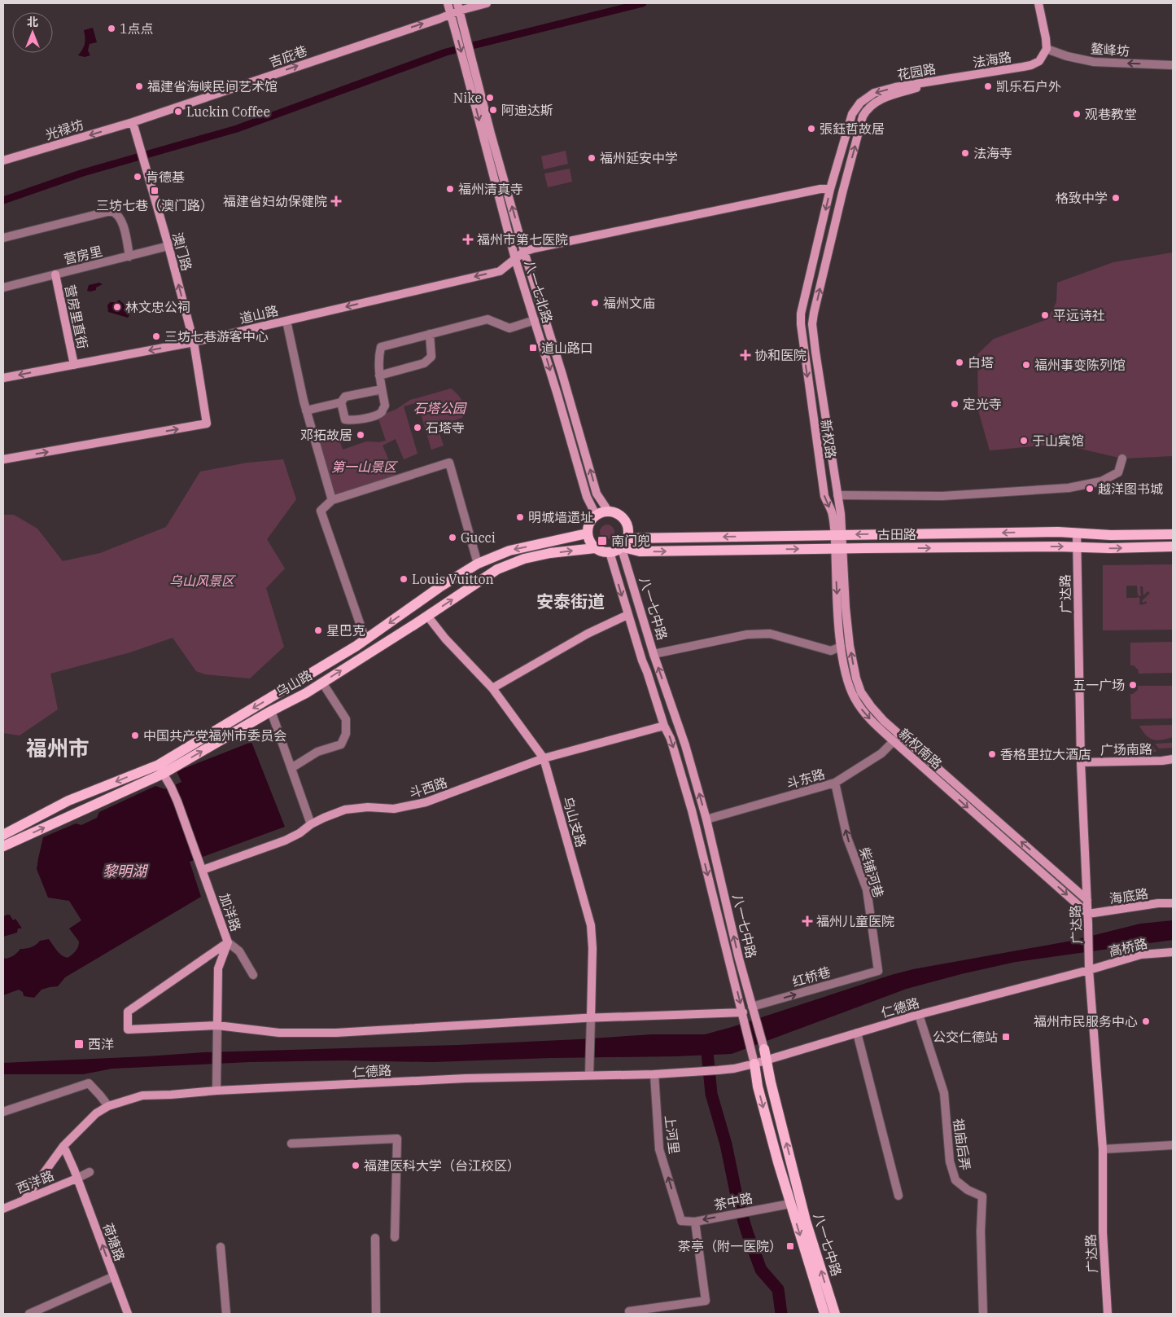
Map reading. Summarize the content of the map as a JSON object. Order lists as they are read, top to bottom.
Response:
{
  "streets": {
    "main road": ["古田路", "八一七中路", "乌山路"],
    "street": [
      "鳌峰坊",
      "吉庇巷",
      "法海路",
      "花园路",
      "光禄坊",
      "澳门路",
      "营房里",
      "八一七北路",
      "道山路",
      "营房里直街",
      "新权路",
      "广达路",
      "新权南路",
      "广场南路",
      "斗东路",
      "斗西路",
      "乌山支路",
      "柴铺河巷",
      "海底路",
      "加洋路",
      "高桥路",
      "红桥巷",
      "仁德路",
      "上河里",
      "祖庙后弄",
      "西洋路",
      "茶中路",
      "荷塘路"
    ]
  },
  "crossings": [
    ["鳌峰坊", "法海路"],
    ["吉庇巷", "光禄坊"],
    ["吉庇巷", "澳门路"],
    ["吉庇巷", "八一七北路"],
    ["法海路", "花园路"],
    ["花园路", "新权路"],
    ["光禄坊", "澳门路"],
    ["澳门路", "营房里"],
    ["澳门路", "道山路"],
    ["营房里", "营房里直街"],
    ["八一七北路", "道山路"],
    ["八一七北路", "古田路"],
    ["八一七北路", "八一七中路"],
    ["八一七北路", "乌山路"],
    ["道山路", "营房里直街"],
    ["新权路", "古田路"],
    ["新权路", "新权南路"],
    ["古田路", "广达路"],
    ["古田路", "八一七中路"],
    ["古田路", "乌山路"],
    ["古田路", "新权南路"],
    ["广达路", "新权南路"],
    ["广达路", "广场南路"],
    ["广达路", "海底路"],
    ["广达路", "高桥路"],
    ["广达路", "仁德路"],
    ["八一七中路", "乌山路"],
    ["八一七中路", "斗东路"],
    ["八一七中路", "斗西路"],
    ["八一七中路", "红桥巷"],
    ["八一七中路", "仁德路"],
    ["八一七中路", "茶中路"],
    ["乌山路", "乌山支路"],
    ["乌山路", "加洋路"],
    ["新权南路", "斗东路"],
    ["新权南路", "海底路"],
    ["斗东路", "柴铺河巷"],
    ["斗西路", "乌山支路"],
    ["斗西路", "加洋路"],
    ["乌山支路", "仁德路"],
    ["柴铺河巷", "红桥巷"],
    ["加洋路", "仁德路"],
    ["高桥路", "仁德路"],
    ["仁德路", "上河里"],
    ["仁德路", "祖庙后弄"],
    ["仁德路", "西洋路"],
    ["仁德路", "荷塘路"],
    ["上河里", "茶中路"],
    ["西洋路", "荷塘路"]
  ],
  "one_way": [
    "鳌峰坊",
    "吉庇巷",
    "光禄坊",
    "道山路",
    "柴铺河巷",
    "红桥巷",
    "上河里",
    "茶中路",
    "荷塘路"
  ],
  "districts": ["安泰街道", "福州市"],
  "water": ["黎明湖"],
  "parks": ["石塔公园", "第一山景区", "乌山风景区"],
  "places": {
    "other": [
      "1点点",
      "福建省海峡民间艺术馆",
      "凯乐石户外",
      "Nike",
      "阿迪达斯",
      "Luckin Coffee",
      "观巷教堂",
      "張鈺哲故居",
      "法海寺",
      "福州延安中学",
      "肯德基",
      "福州清真寺",
      "格致中学",
      "福州文庙",
      "林文忠公祠",
      "平远诗社",
      "三坊七巷游客中心",
      "白塔",
      "福州事变陈列馆",
      "定光寺",
      "石塔寺",
      "邓拓故居",
      "于山宾馆",
      "越洋图书城",
      "明城墙遗址",
      "Gucci",
      "Louis Vuitton",
      "星巴克",
      "五一广场",
      "中国共产党福州市委员会",
      "香格里拉大酒店",
      "福州市民服务中心",
      "福建医科大学（台江校区）"
    ],
    "transit": [
      "三坊七巷（澳门路）",
      "道山路口",
      "南门兜",
      "公交仁德站",
      "西洋",
      "茶亭（附一医院）"
    ],
    "health": [
      "福建省妇幼保健院",
      "福州市第七医院",
      "协和医院",
      "福州儿童医院"
    ]
  },
  "north": "top"
}
